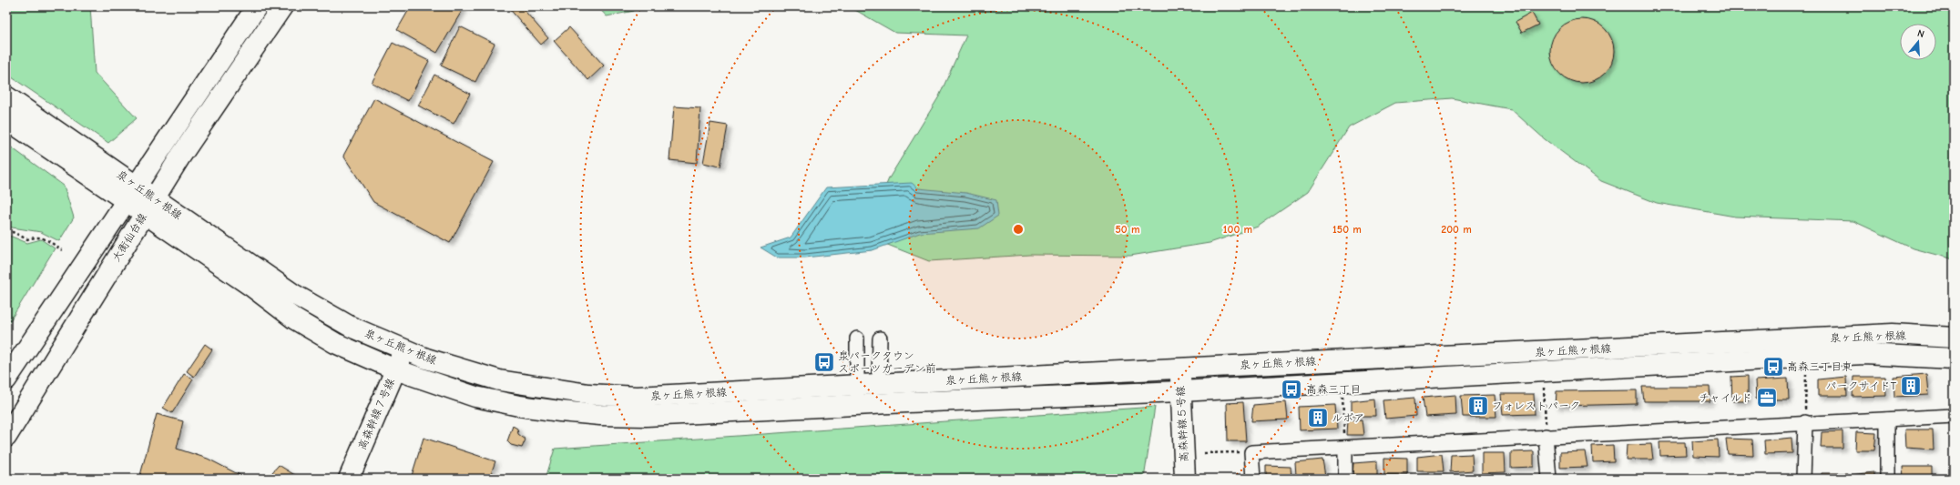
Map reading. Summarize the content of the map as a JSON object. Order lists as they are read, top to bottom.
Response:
{
  "streets": {
    "main road": [
      "泉ヶ丘熊ヶ根線",
      "大衡仙台線",
      "高森幹線７号線",
      "高森幹線５号線"
    ]
  },
  "crossings": [
    ["泉ヶ丘熊ヶ根線", "大衡仙台線"],
    ["泉ヶ丘熊ヶ根線", "高森幹線７号線"],
    ["泉ヶ丘熊ヶ根線", "高森幹線５号線"]
  ],
  "places": {
    "bus stop": ["泉パークタウン スポーツガーデン前", "高森三丁目東", "高森三丁目"],
    "building": ["パークサイドT", "フォレストパーク", "ルボア"],
    "office": ["チャイルド"]
  },
  "north": "top",
  "rings": [
    "50 m",
    "100 m",
    "150 m",
    "200 m"
  ]
}
